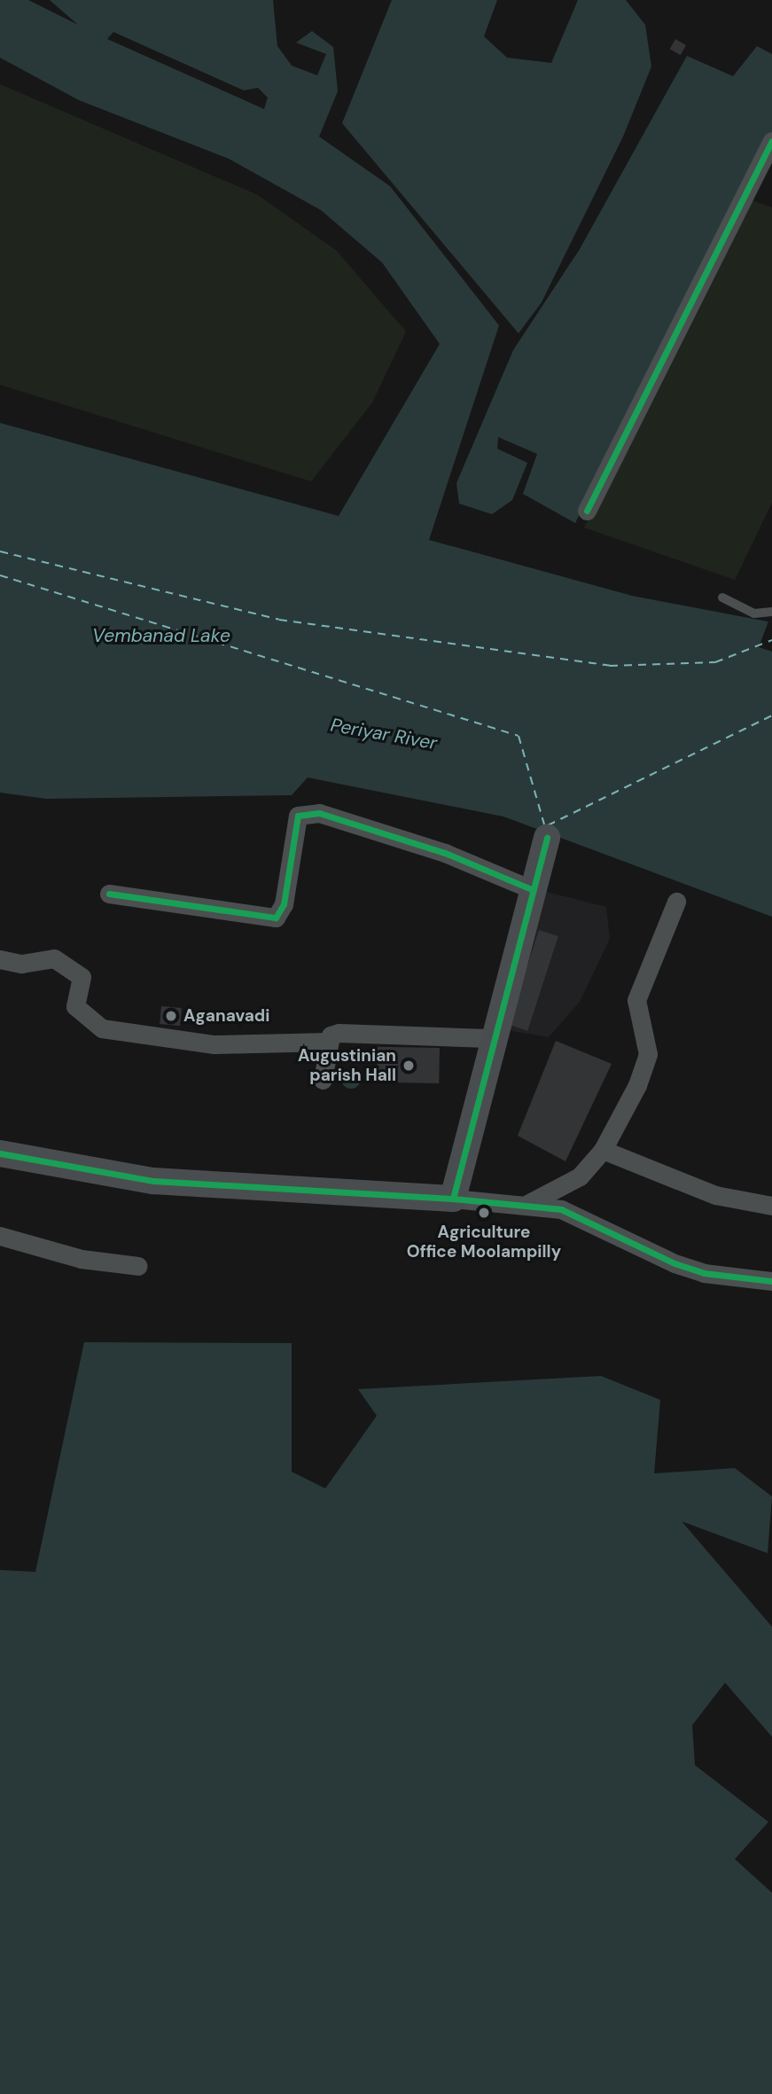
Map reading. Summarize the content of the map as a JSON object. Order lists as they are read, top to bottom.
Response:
{
  "water": ["Vembanad Lake", "Periyar River"],
  "places": ["Aganavadi", "Augustinian parish Hall", "Agriculture Office Moolampilly"]
}
